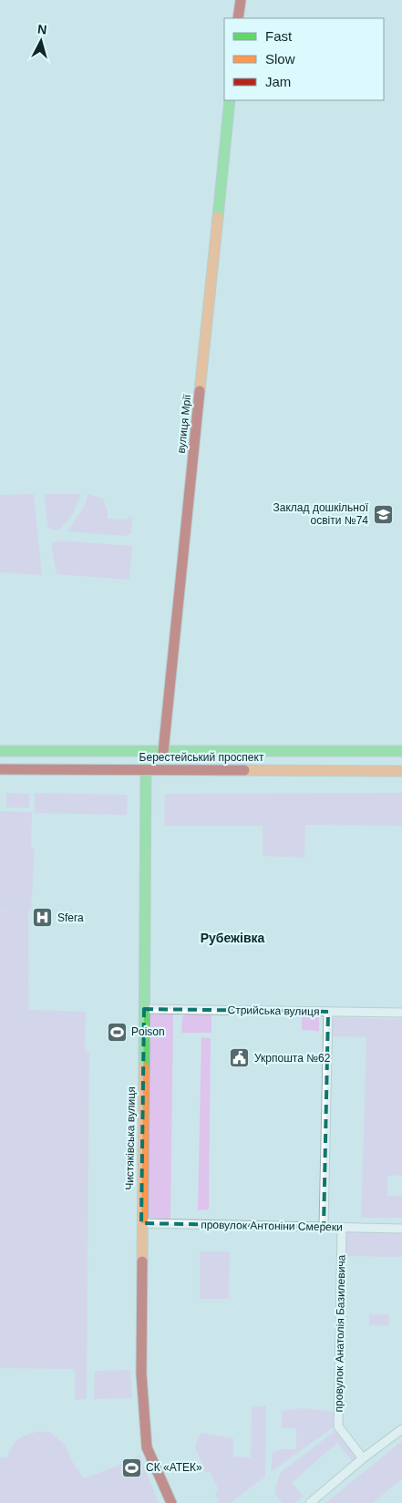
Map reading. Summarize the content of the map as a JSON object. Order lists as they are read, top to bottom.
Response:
{
  "streets": {
    "street": [
      "вулиця Мрії",
      "Берестейський проспект",
      "Стрийська вулиця",
      "Чистяківська вулиця",
      "провулок Антоніни Смереки",
      "провулок Анатолія Базилевича"
    ]
  },
  "crossings": [
    ["вулиця Мрії", "Берестейський проспект"],
    ["Берестейський проспект", "Чистяківська вулиця"],
    ["Стрийська вулиця", "Чистяківська вулиця"],
    ["Чистяківська вулиця", "провулок Антоніни Смереки"],
    ["провулок Антоніни Смереки", "провулок Анатолія Базилевича"]
  ],
  "districts": ["Рубежівка"],
  "places": {
    "school or university": ["Заклад дошкільної освіти №74"],
    "hospital": ["Sfera"],
    "sports": ["Poison", "СК «АТЕК»"],
    "public building": ["Укрпошта №62"]
  },
  "legend": ["Fast", "Slow", "Jam"],
  "north": "top"
}
